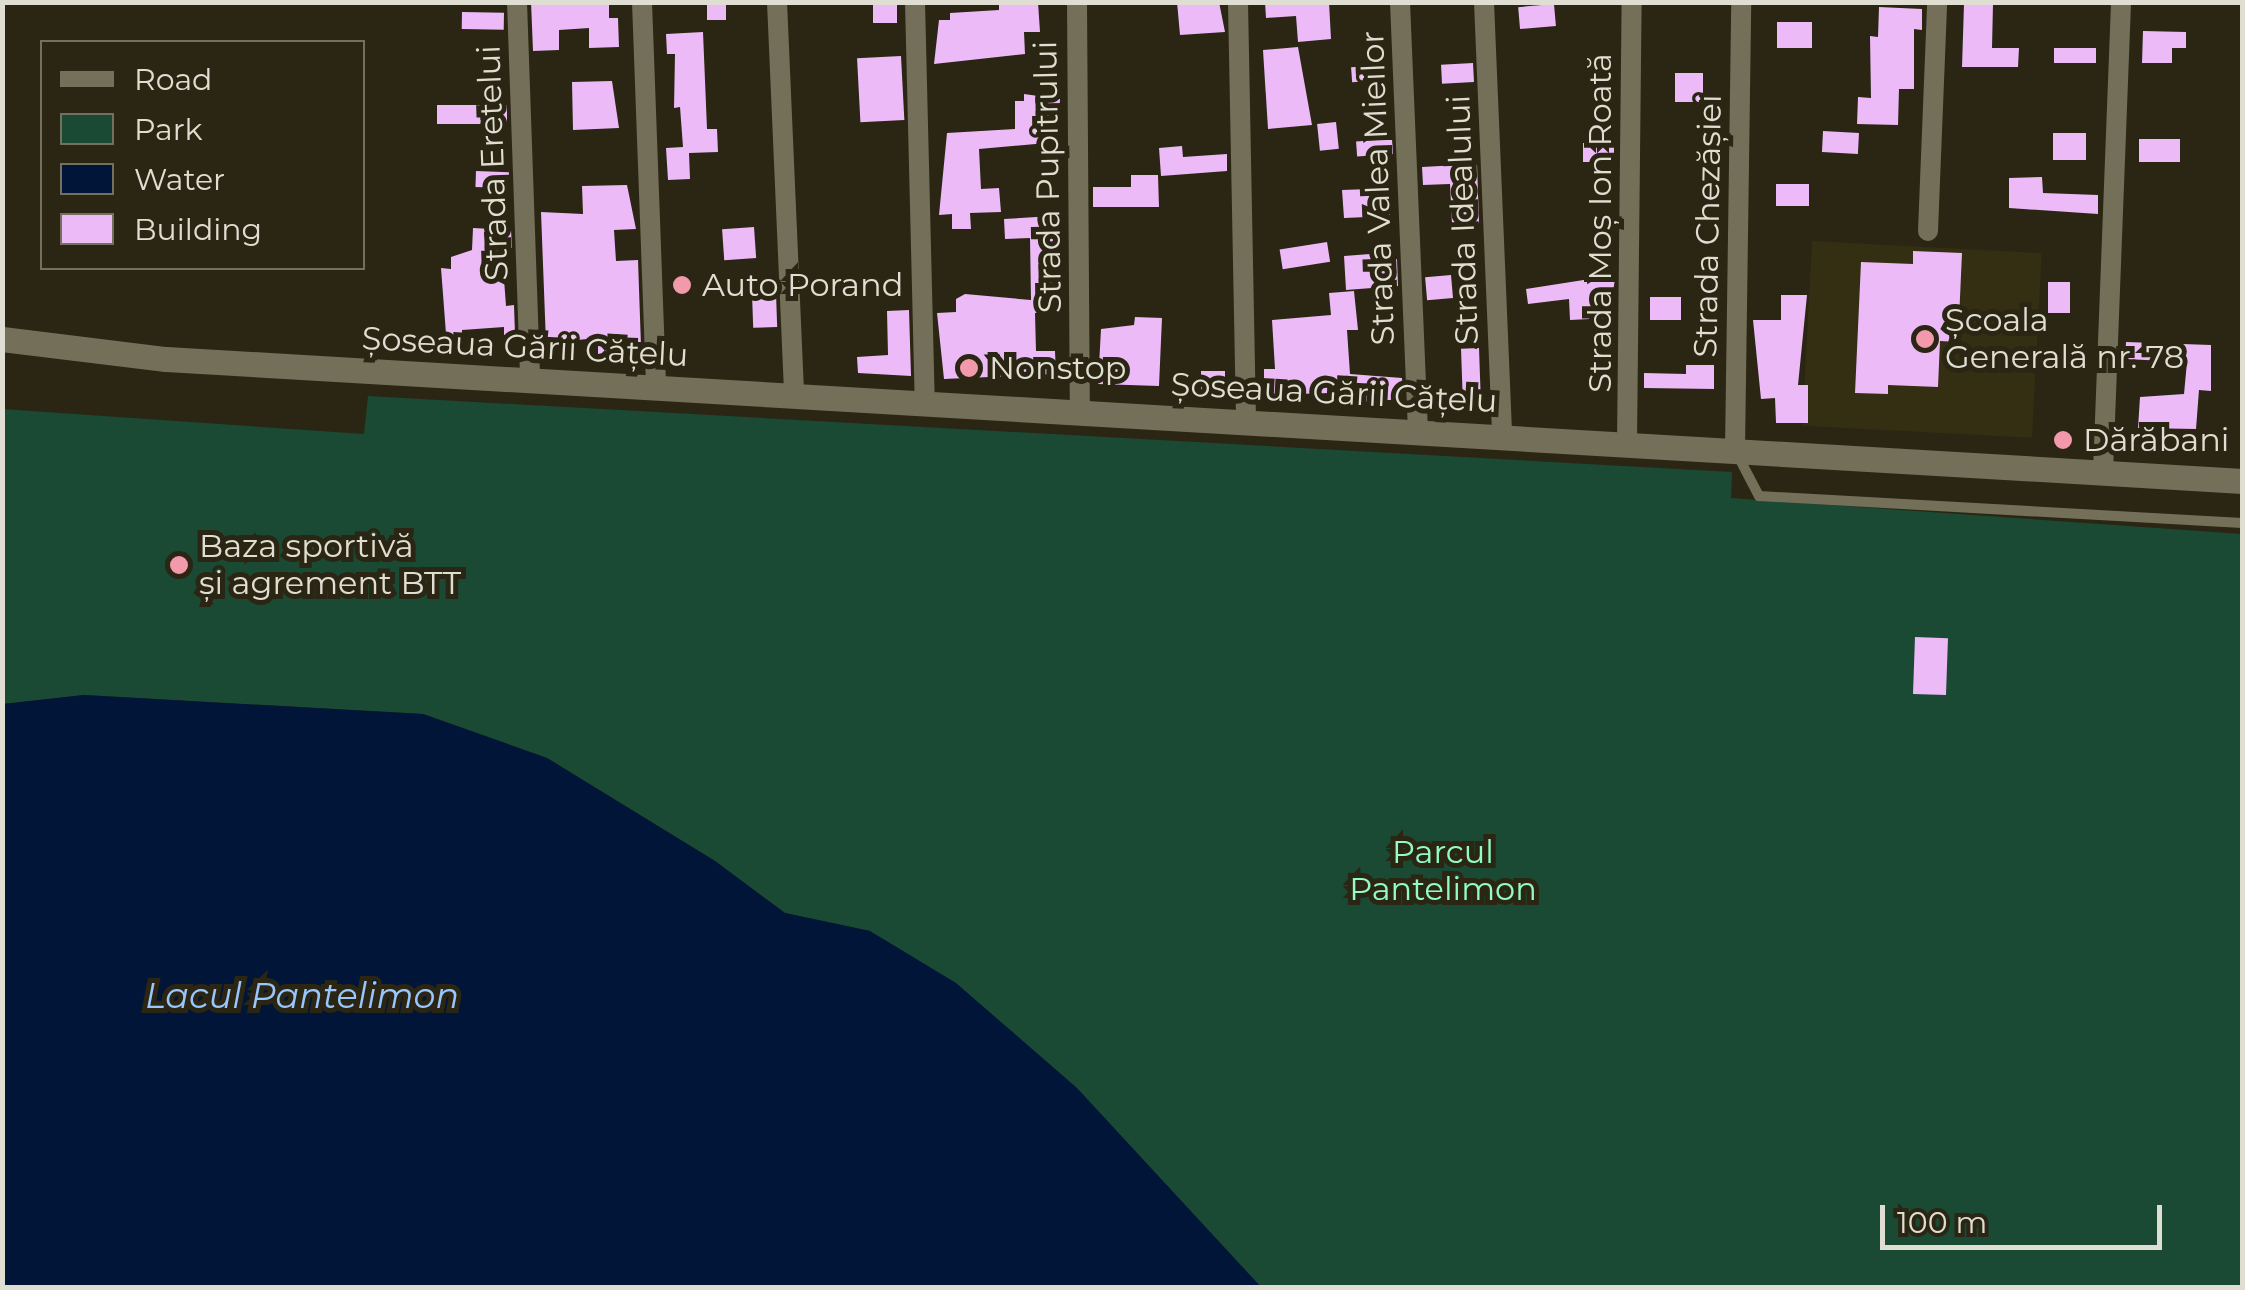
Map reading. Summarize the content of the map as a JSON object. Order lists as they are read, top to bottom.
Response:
{
  "streets": {
    "main road": ["Șoseaua Gării Cățelu"],
    "street": [
      "Strada Eretelui",
      "Strada Pupitrului",
      "Strada Valea Mieilor",
      "Strada Idealului",
      "Strada Moș Ion Roată",
      "Strada Chezășiei"
    ]
  },
  "crossings": [
    ["Strada Eretelui", "Șoseaua Gării Cățelu"],
    ["Strada Pupitrului", "Șoseaua Gării Cățelu"],
    ["Strada Valea Mieilor", "Șoseaua Gării Cățelu"],
    ["Strada Idealului", "Șoseaua Gării Cățelu"],
    ["Strada Moș Ion Roată", "Șoseaua Gării Cățelu"],
    ["Strada Chezășiei", "Șoseaua Gării Cățelu"]
  ],
  "water": ["Lacul Pantelimon"],
  "parks": ["Parcul Pantelimon"],
  "places": [
    "Auto Porand",
    "Școala Generală nr. 78",
    "Nonstop",
    "Dărăbani",
    "Baza sportivă și agrement BTT"
  ],
  "legend": [
    "Road",
    "Park",
    "Water",
    "Building"
  ],
  "scale_bar": "100 m"
}
